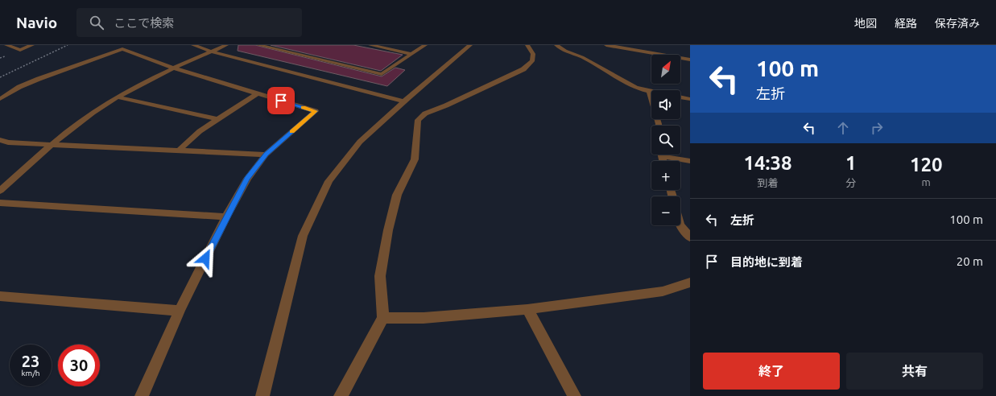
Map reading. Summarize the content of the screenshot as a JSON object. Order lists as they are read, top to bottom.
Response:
{
  "north": "top right",
  "page": {
    "header": "Navio",
    "search": "ここで検索",
    "nav": ["地図", "経路", "保存済み"],
    "turn": ["100 m", "左折"],
    "map_buttons": ["+", "−"],
    "eta": [
      "14:38",
      "到着",
      "1",
      "分",
      "120",
      "m"
    ],
    "list": [
      {
        "name": "左折",
        "value": "100 m"
      },
      {
        "name": "目的地に到着",
        "value": "20 m"
      }
    ],
    "speed": "23 km/h",
    "limit": "30",
    "buttons": ["終了", "共有"]
  }
}
